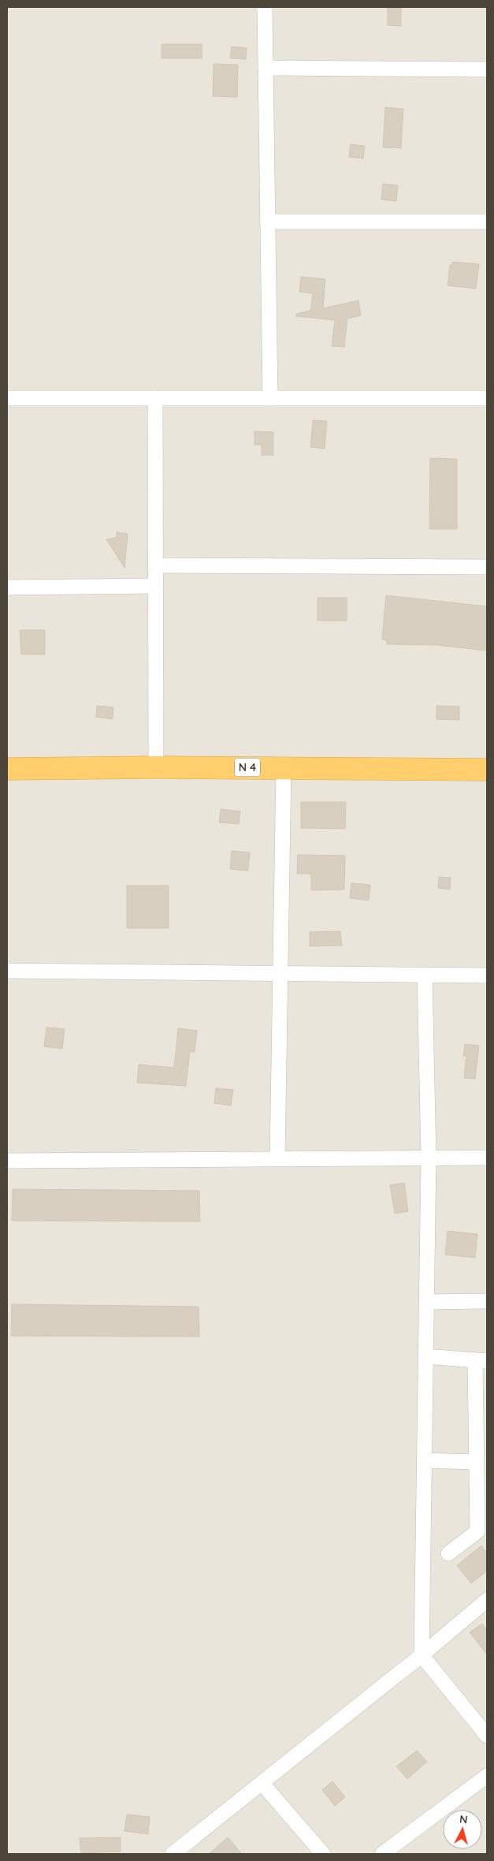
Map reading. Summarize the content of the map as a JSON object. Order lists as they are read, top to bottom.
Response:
{
  "streets": {
    "highway": ["N 4"]
  },
  "north": "top"
}
